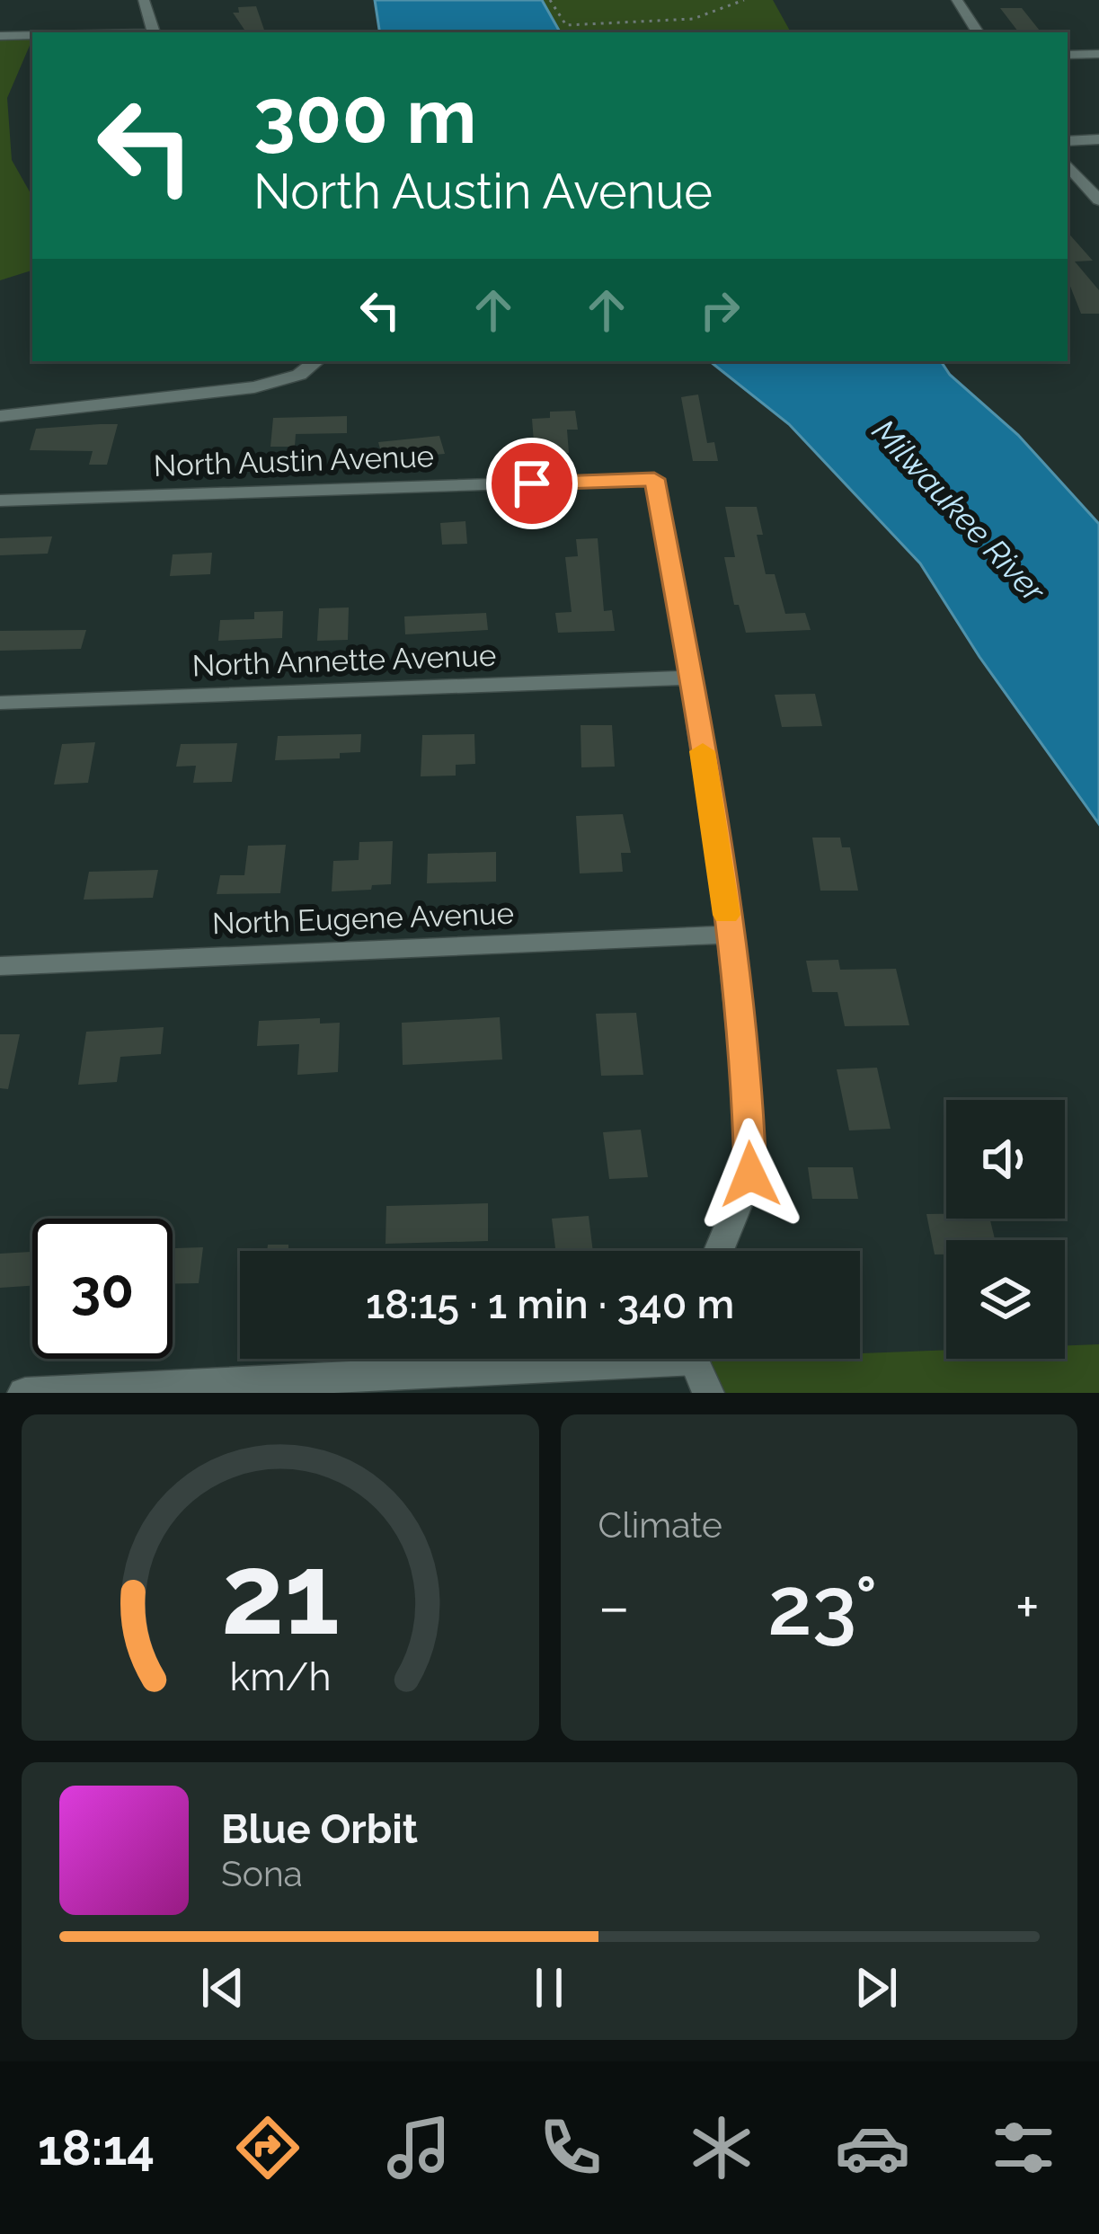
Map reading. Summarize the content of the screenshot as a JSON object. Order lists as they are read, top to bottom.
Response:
{
  "streets": {
    "street": ["North Austin Avenue", "North Annette Avenue", "North Eugene Avenue"]
  },
  "crossings": [
    ["North Austin Avenue", "North Annette Avenue"]
  ],
  "water": ["Milwaukee River"],
  "page": {
    "turn": ["300 m", "North Austin Avenue"],
    "limit": "30",
    "trip": "18:15 · 1 min · 340 m",
    "tile": "Climate",
    "heat": ["−", "23°", "+"],
    "song": ["Blue Orbit", "Sona"],
    "tabs": "18:14",
    "gauge": ["21", "km/h"]
  }
}
